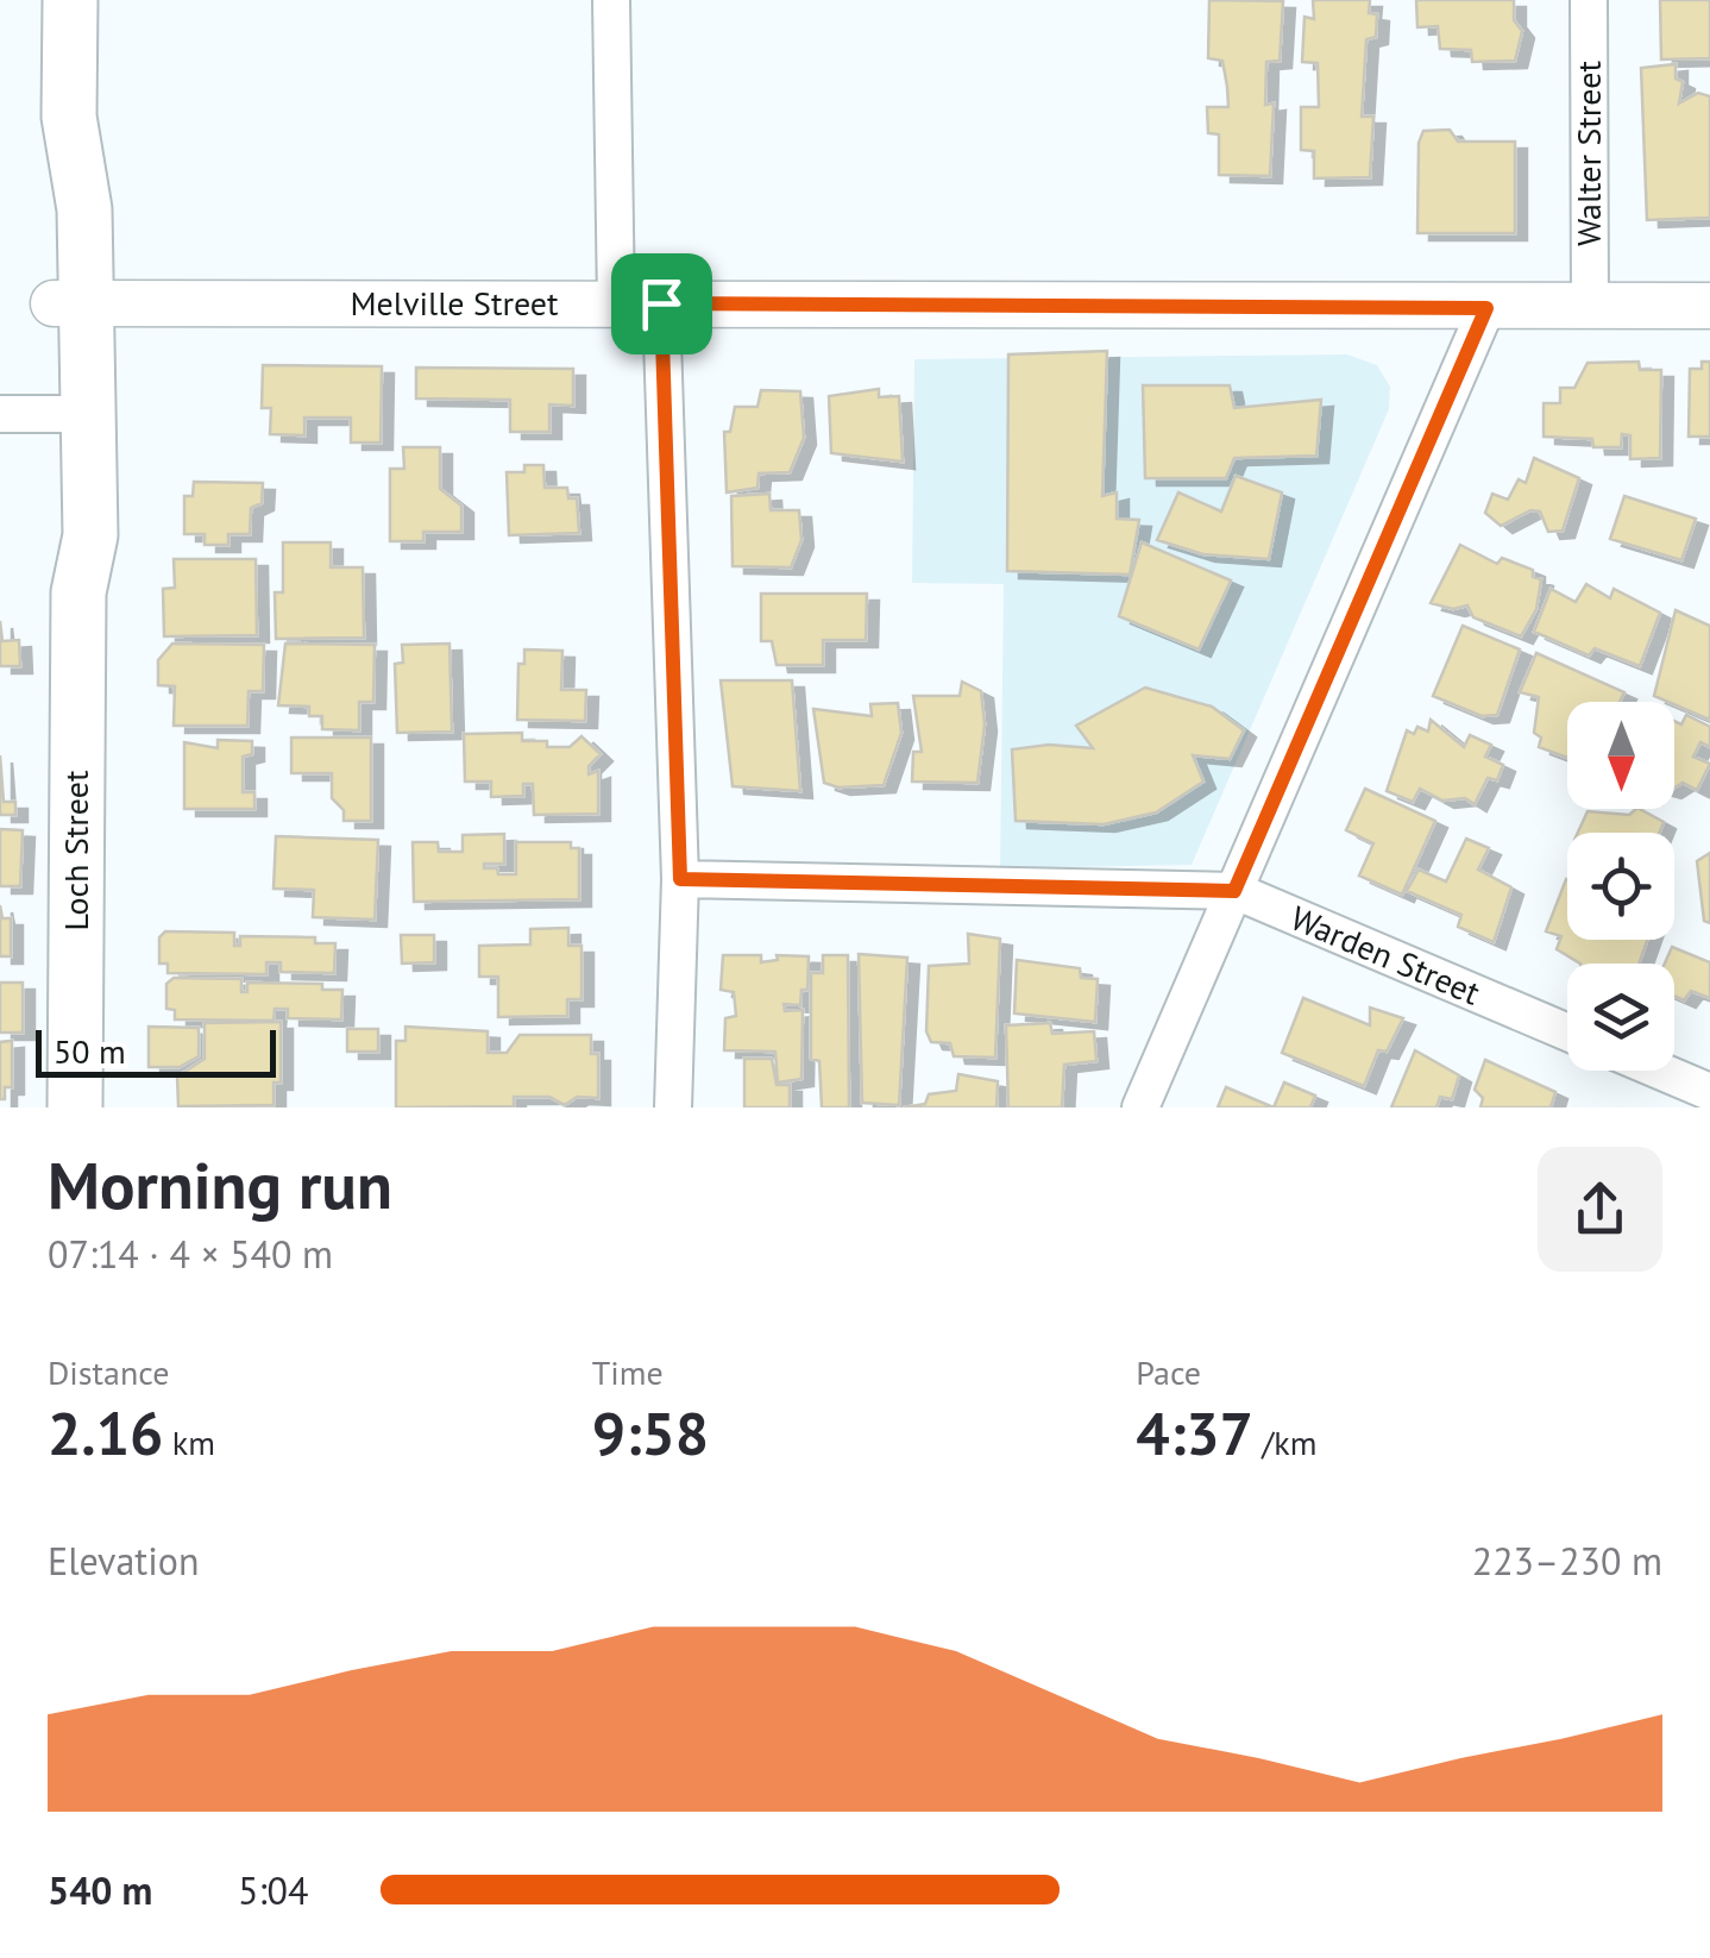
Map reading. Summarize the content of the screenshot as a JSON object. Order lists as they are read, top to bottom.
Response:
{
  "streets": {
    "main road": ["Loch Street"],
    "street": ["Walter Street", "Melville Street", "Warden Street"]
  },
  "crossings": [
    ["Walter Street", "Melville Street"],
    ["Melville Street", "Loch Street"]
  ],
  "scale_bar": "50 m",
  "north": "bottom",
  "page": {
    "scale": "50 m",
    "heading": ["Morning run", "07:14 · 4 × 540 m"],
    "stats": [
      ["Distance", "2.16 km"],
      ["Time", "9:58"],
      ["Pace", "4:37 /km"]
    ],
    "chart": ["Elevation", "223–230 m"],
    "list": [
      {
        "name": "540 m",
        "note": "5:04"
      }
    ]
  }
}
